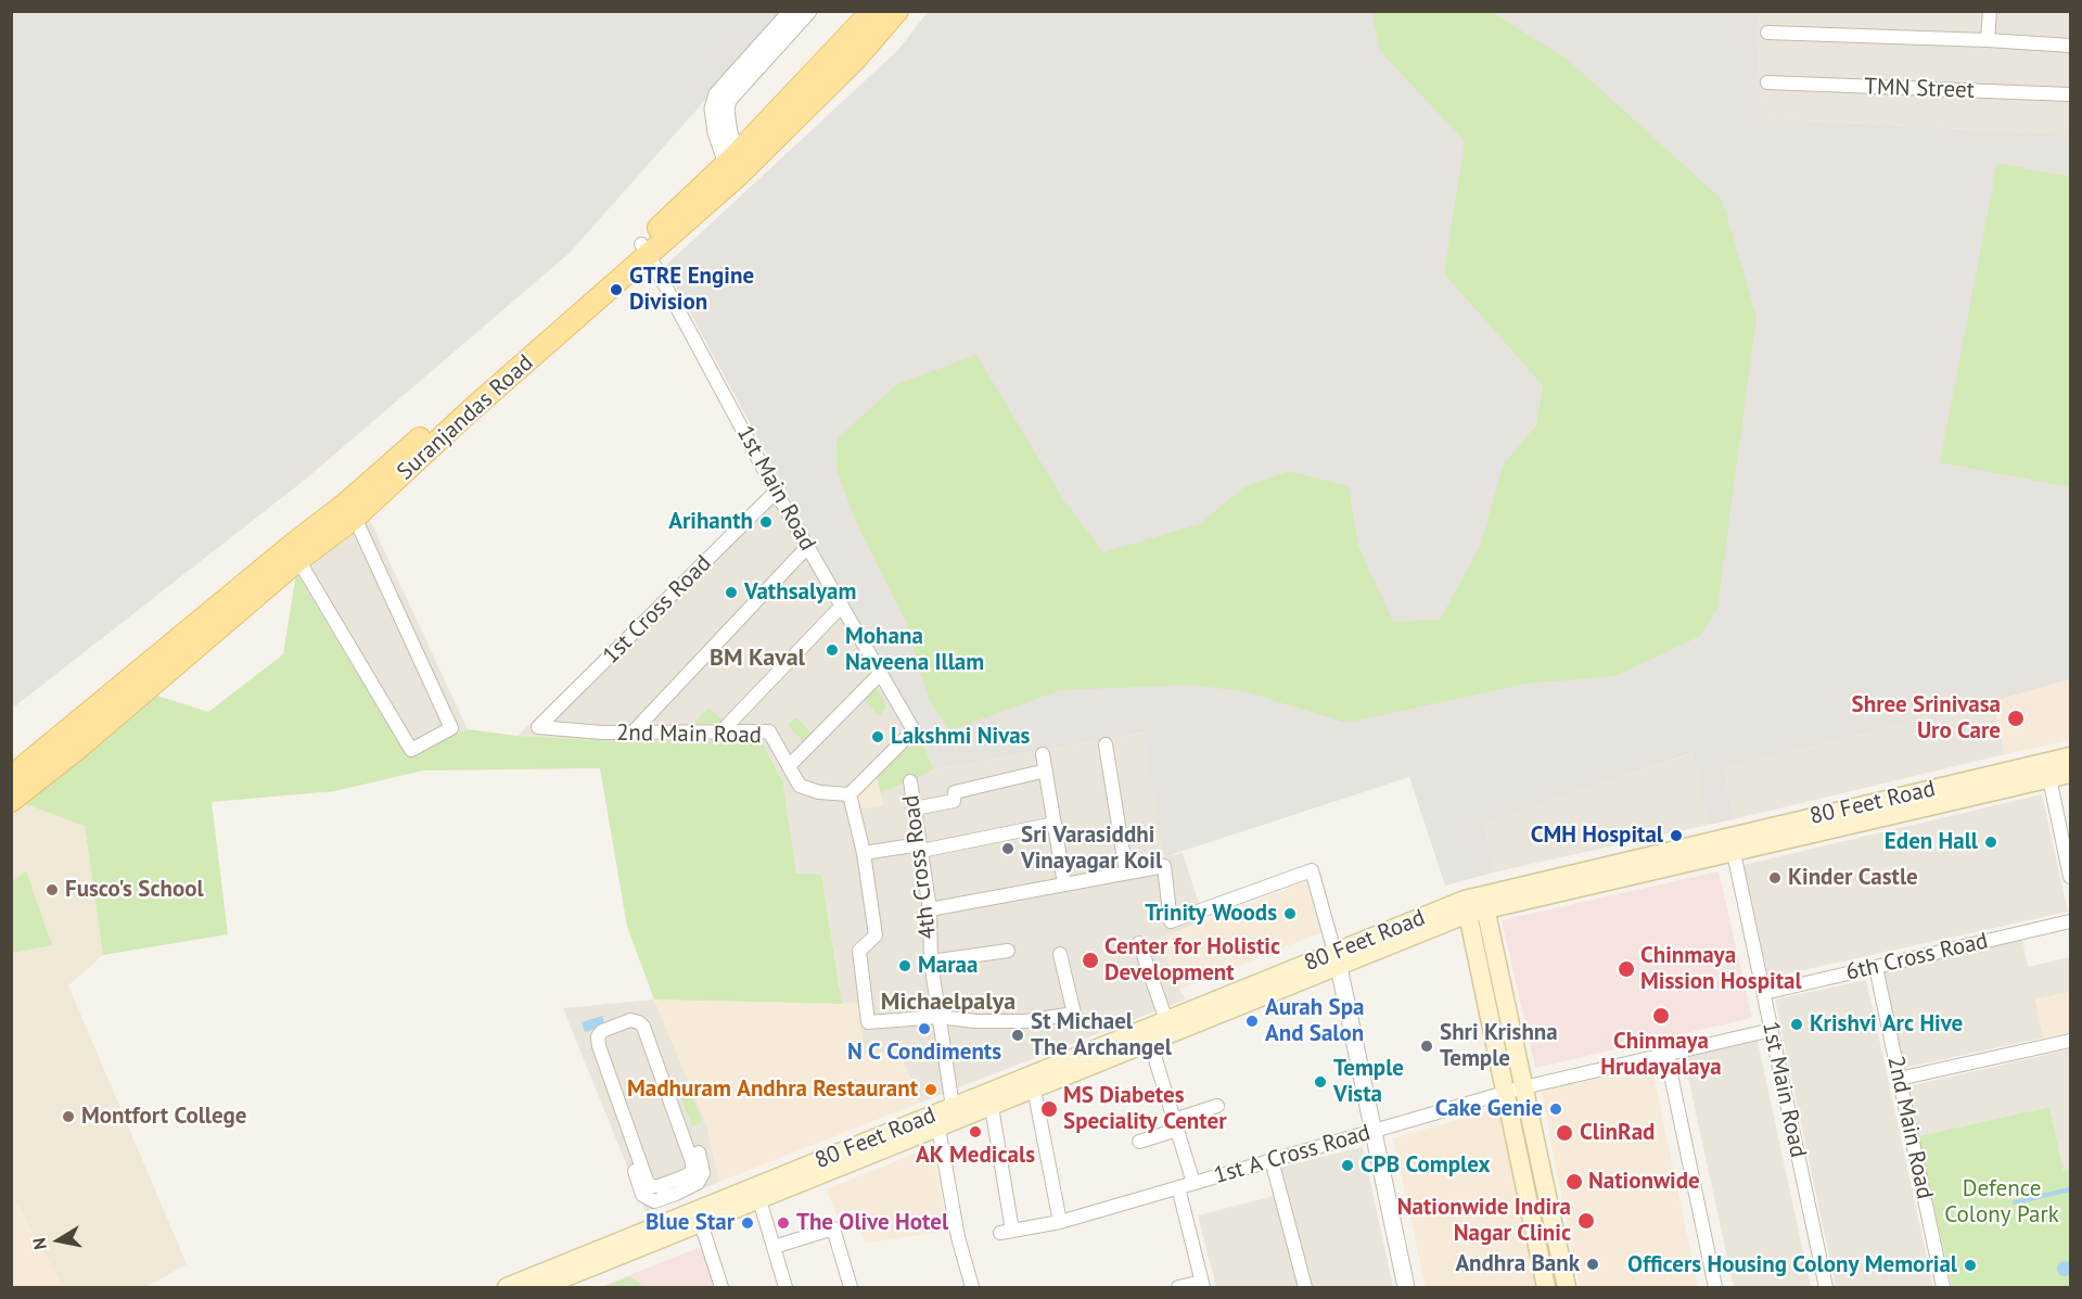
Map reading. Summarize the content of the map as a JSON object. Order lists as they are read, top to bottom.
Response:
{
  "streets": {
    "main road": ["Suranjandas Road", "80 Feet Road"],
    "street": [
      "TMN Street",
      "1st Main Road",
      "1st Cross Road",
      "2nd Main Road",
      "4th Cross Road",
      "6th Cross Road",
      "1st A Cross Road"
    ]
  },
  "crossings": [
    ["Suranjandas Road", "1st Main Road"],
    ["1st Main Road", "1st Cross Road"],
    ["1st Main Road", "2nd Main Road"],
    ["1st Main Road", "80 Feet Road"],
    ["1st Main Road", "6th Cross Road"],
    ["1st Cross Road", "2nd Main Road"],
    ["2nd Main Road", "6th Cross Road"],
    ["80 Feet Road", "4th Cross Road"],
    ["80 Feet Road", "1st A Cross Road"]
  ],
  "districts": ["BM Kaval", "Michaelpalya"],
  "parks": ["Defence Colony Park"],
  "places": [
    "GTRE Engine Division",
    "Arihanth",
    "Vathsalyam",
    "Mohana Naveena Illam",
    "Shree Srinivasa Uro Care",
    "Lakshmi Nivas",
    "CMH Hospital",
    "Eden Hall",
    "Sri Varasiddhi Vinayagar Koil",
    "Kinder Castle",
    "Fusco's School",
    "Trinity Woods",
    "Center for Holistic Development",
    "Maraa",
    "Chinmaya Mission Hospital",
    "Chinmaya Hrudayalaya",
    "Aurah Spa And Salon",
    "Krishvi Arc Hive",
    "N C Condiments",
    "St Michael The Archangel",
    "Shri Krishna Temple",
    "Temple Vista",
    "Madhuram Andhra Restaurant",
    "MS Diabetes Speciality Center",
    "Cake Genie",
    "Montfort College",
    "AK Medicals",
    "ClinRad",
    "CPB Complex",
    "Nationwide",
    "Nationwide Indira Nagar Clinic",
    "Blue Star",
    "The Olive Hotel",
    "Andhra Bank",
    "Officers Housing Colony Memorial"
  ],
  "north": "left"
}
